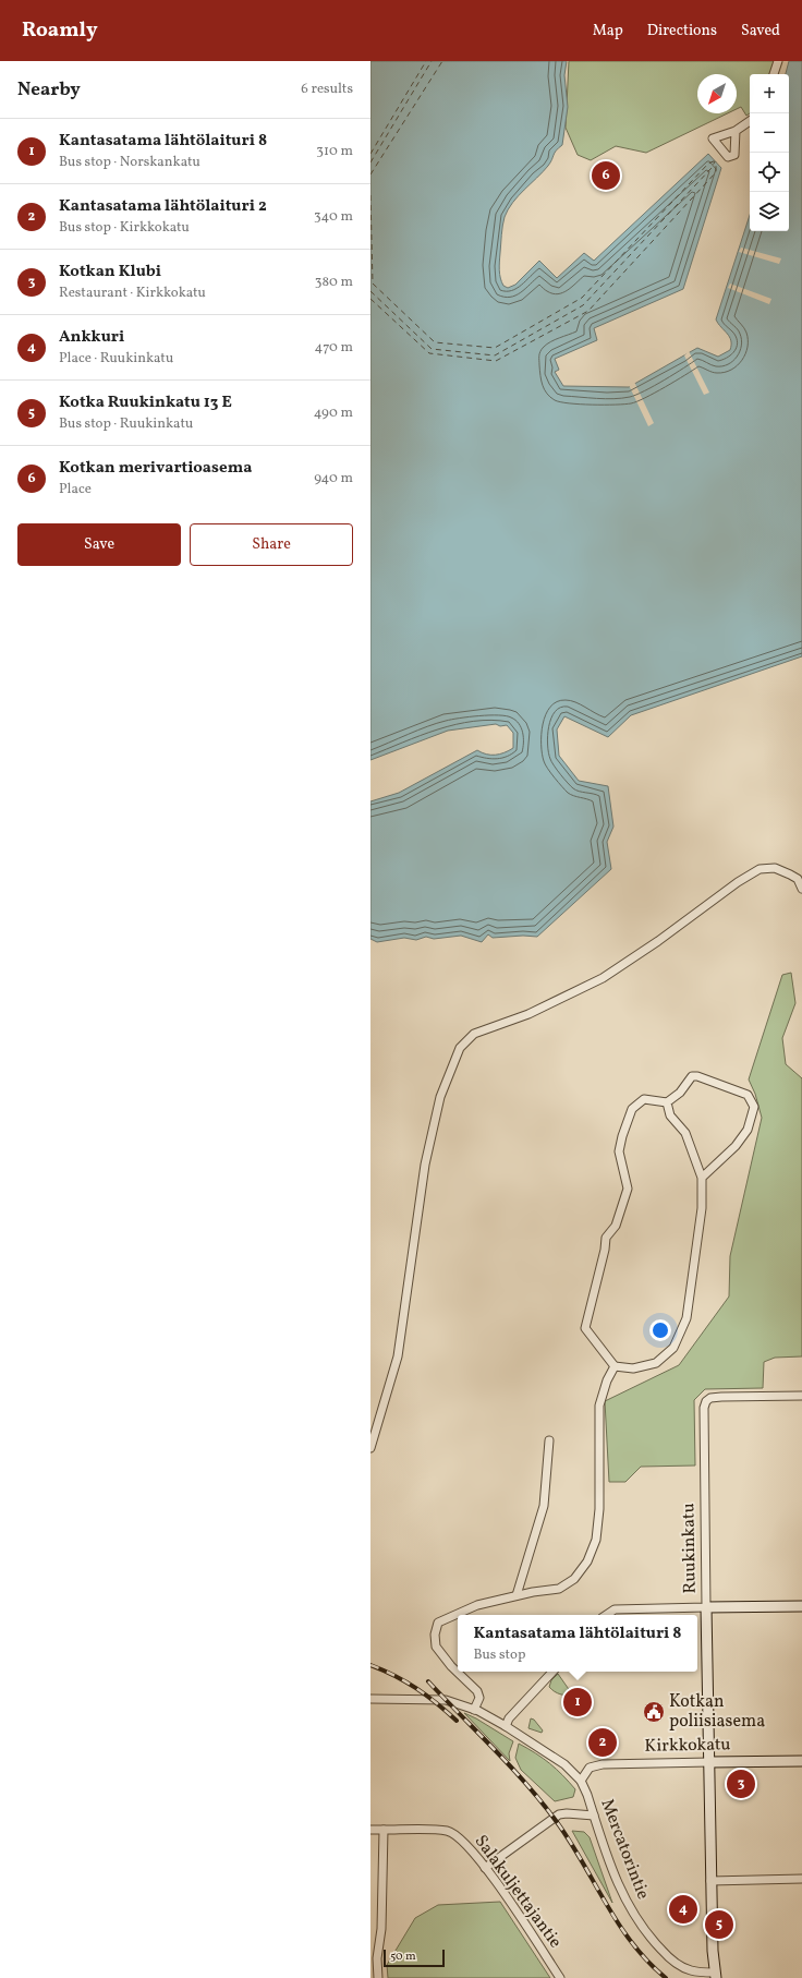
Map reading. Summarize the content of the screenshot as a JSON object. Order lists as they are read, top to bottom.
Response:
{
  "streets": {
    "main road": ["Ruukinkatu", "Kirkkokatu"],
    "street": ["Mercatorintie", "Salakuljettajantie"]
  },
  "crossings": [
    ["Ruukinkatu", "Kirkkokatu"],
    ["Ruukinkatu", "Mercatorintie"],
    ["Kirkkokatu", "Mercatorintie"]
  ],
  "places": {
    "public building": ["Kotkan poliisiasema"]
  },
  "scale_bar": "50 m",
  "north": "bottom left",
  "page": {
    "header": "Roamly",
    "nav": ["Map", "Directions", "Saved"],
    "heading": ["Nearby", "6 results"],
    "map_buttons": ["+", "−"],
    "list": [
      {
        "mark": "1",
        "name": "Kantasatama lähtölaituri 8",
        "note": "Bus stop · Norskankatu",
        "value": "310 m"
      },
      {
        "mark": "2",
        "name": "Kantasatama lähtölaituri 2",
        "note": "Bus stop · Kirkkokatu",
        "value": "340 m"
      },
      {
        "mark": "3",
        "name": "Kotkan Klubi",
        "note": "Restaurant · Kirkkokatu",
        "value": "380 m"
      },
      {
        "mark": "4",
        "name": "Ankkuri",
        "note": "Place · Ruukinkatu",
        "value": "470 m"
      },
      {
        "mark": "5",
        "name": "Kotka Ruukinkatu 13 E",
        "note": "Bus stop · Ruukinkatu",
        "value": "490 m"
      },
      {
        "mark": "6",
        "name": "Kotkan merivartioasema",
        "note": "Place",
        "value": "940 m"
      }
    ],
    "pins": [
      "6",
      "1",
      "2",
      "3",
      "4",
      "5"
    ],
    "buttons": ["Save", "Share"],
    "popup": ["Kantasatama lähtölaituri 8", "Bus stop"],
    "scale": "50 m"
  }
}
